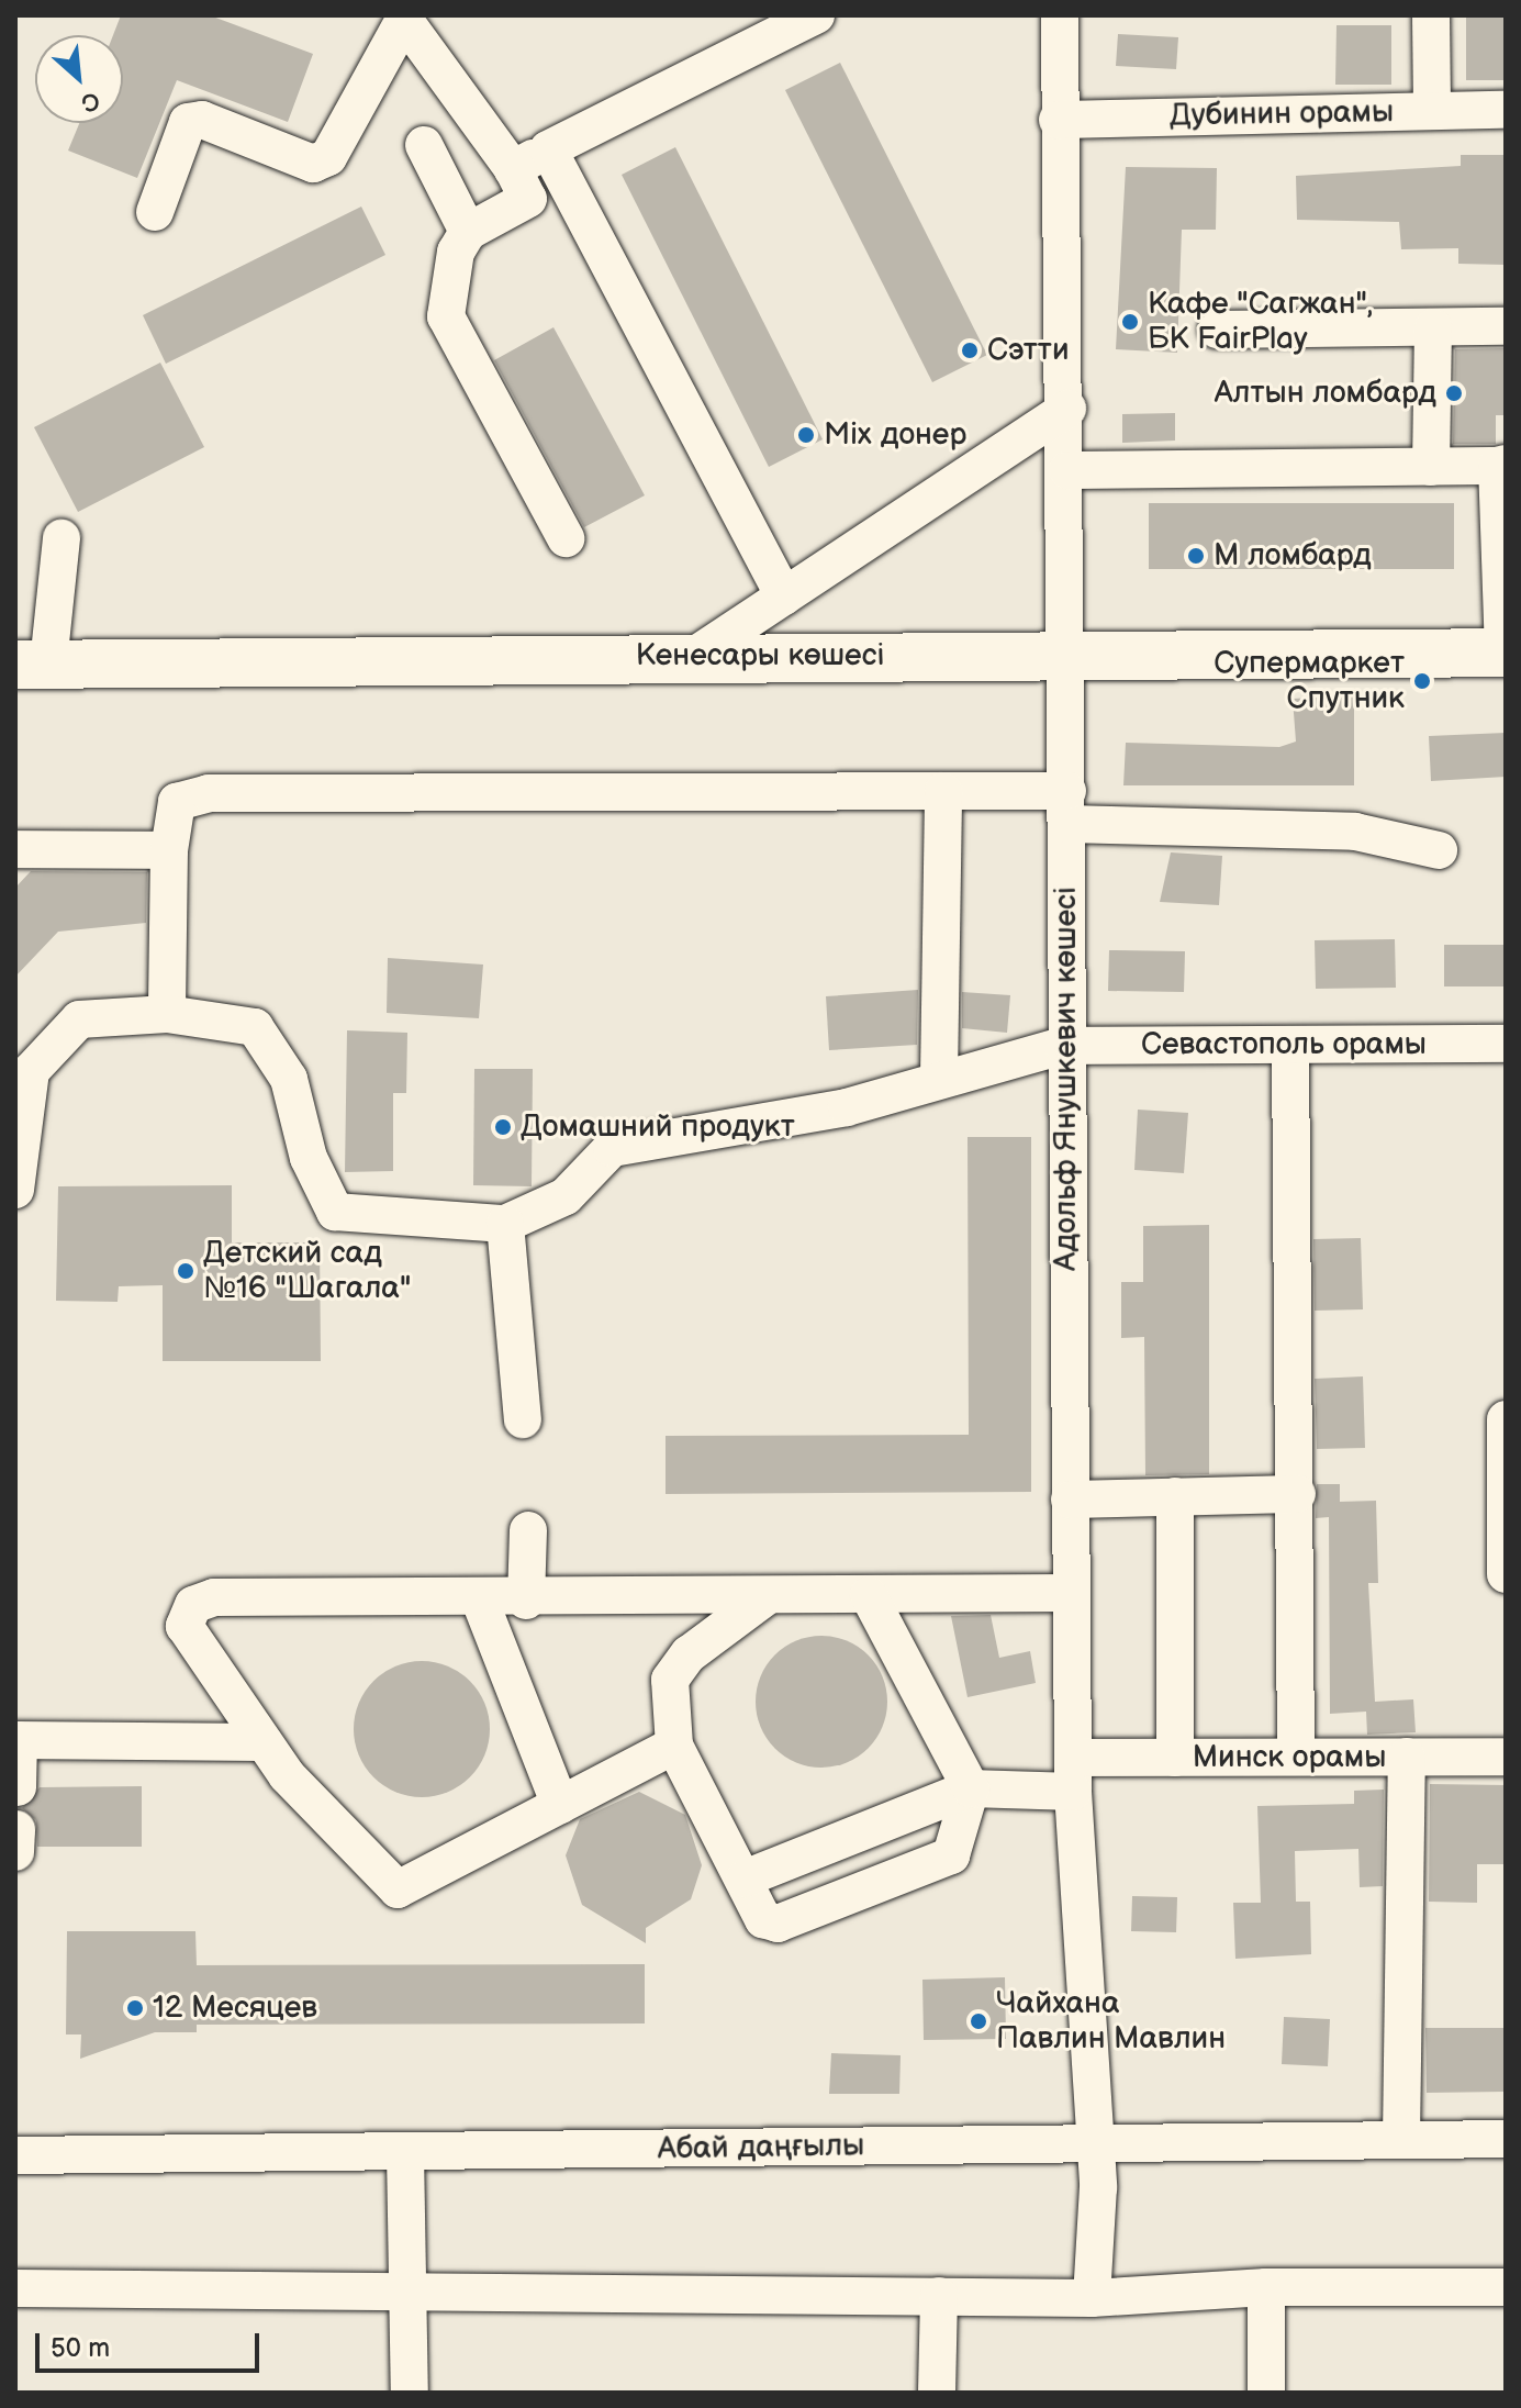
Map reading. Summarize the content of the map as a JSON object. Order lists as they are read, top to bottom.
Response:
{
  "streets": {
    "main road": ["Кенесары көшесі"],
    "street": [
      "Дубинин орамы",
      "Севастополь орамы",
      "Адольф Янушкевич көшесі",
      "Минск орамы",
      "Абай даңғылы"
    ]
  },
  "crossings": [
    ["Дубинин орамы", "Адольф Янушкевич көшесі"],
    ["Кенесары көшесі", "Адольф Янушкевич көшесі"],
    ["Севастополь орамы", "Адольф Янушкевич көшесі"],
    ["Адольф Янушкевич көшесі", "Минск орамы"],
    ["Адольф Янушкевич көшесі", "Абай даңғылы"]
  ],
  "places": [
    "Кафе \"Сагжан\", БК FairPlay",
    "Сэтти",
    "Алтын ломбард",
    "Mix донер",
    "М ломбард",
    "Супермаркет Спутник",
    "Домашний продукт",
    "Детский сад №16 \"Шагала\"",
    "12 Месяцев",
    "Чайхана Павлин Мавлин"
  ],
  "scale_bar": "50 m",
  "north": "bottom right"
}
